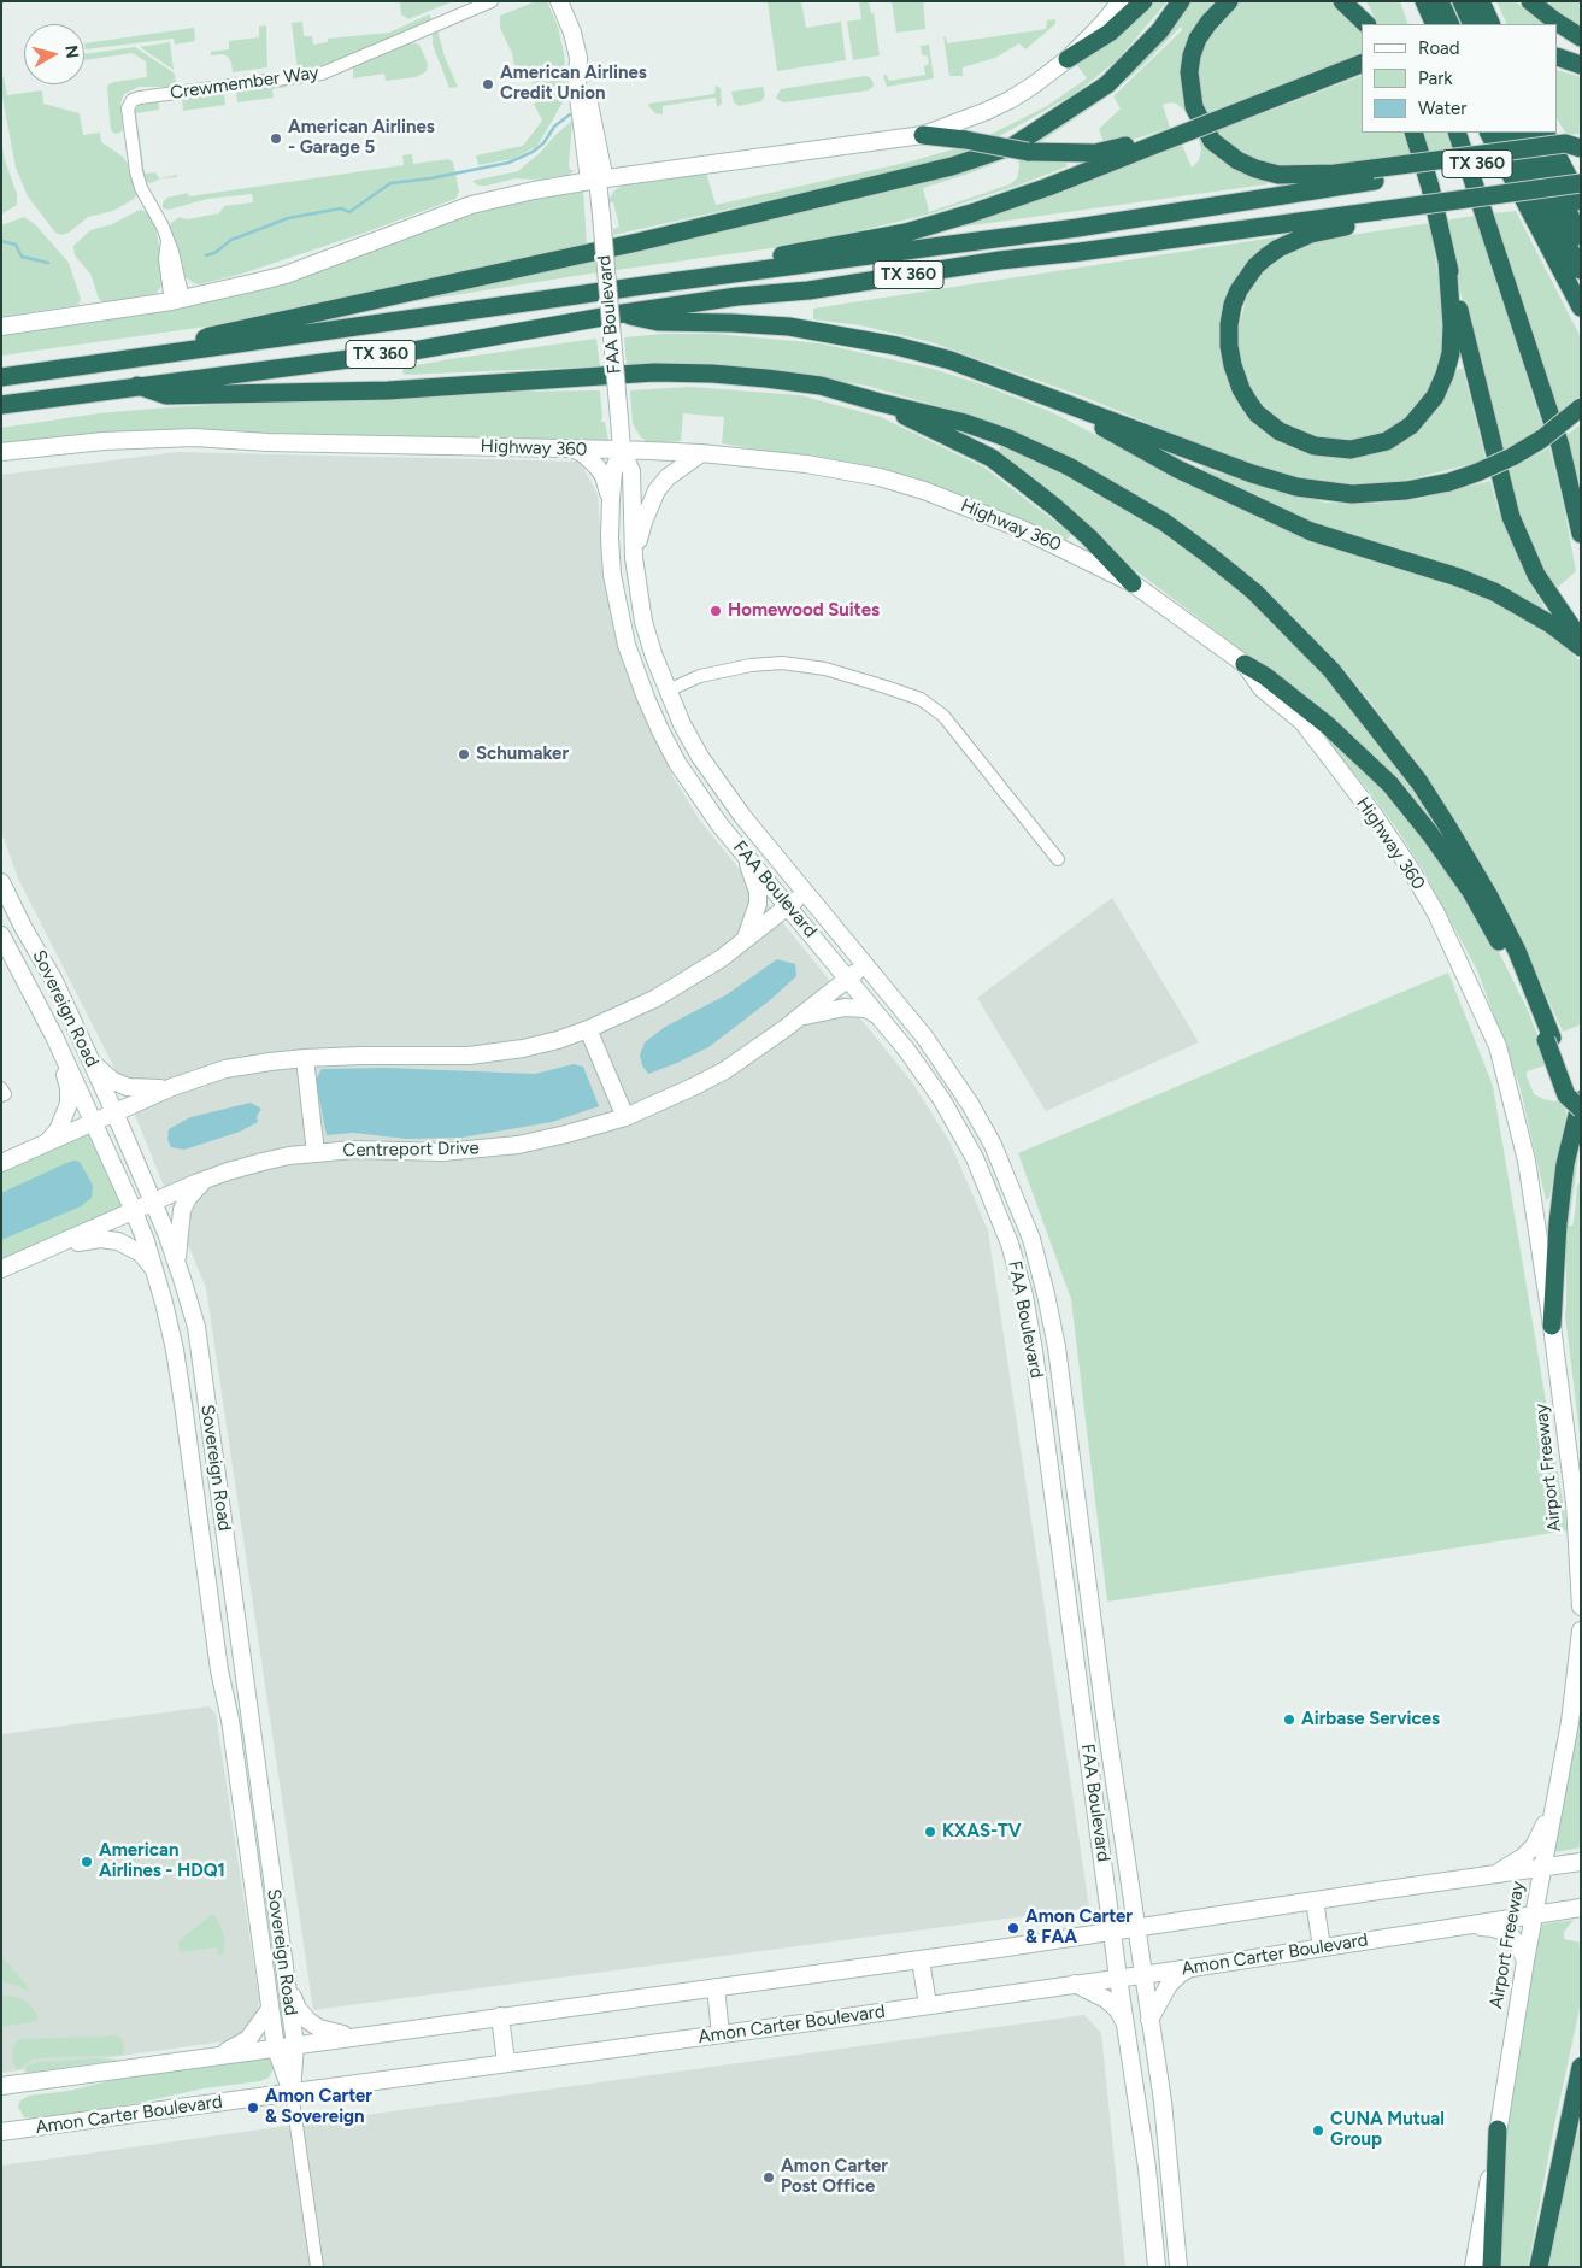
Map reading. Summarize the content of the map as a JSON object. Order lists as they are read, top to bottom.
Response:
{
  "streets": {
    "highway": ["TX 360"],
    "street": [
      "Crewmember Way",
      "FAA Boulevard",
      "Highway 360",
      "Sovereign Road",
      "Centreport Drive",
      "Airport Freeway",
      "Amon Carter Boulevard"
    ]
  },
  "crossings": [
    ["FAA Boulevard", "Highway 360"],
    ["FAA Boulevard", "Centreport Drive"],
    ["FAA Boulevard", "Amon Carter Boulevard"],
    ["Highway 360", "Airport Freeway"],
    ["Sovereign Road", "Centreport Drive"],
    ["Sovereign Road", "Amon Carter Boulevard"],
    ["Airport Freeway", "Amon Carter Boulevard"]
  ],
  "places": [
    "American Airlines Credit Union",
    "American Airlines - Garage 5",
    "Homewood Suites",
    "Schumaker",
    "Airbase Services",
    "KXAS-TV",
    "American Airlines - HDQ1",
    "Amon Carter & FAA",
    "Amon Carter & Sovereign",
    "CUNA Mutual Group",
    "Amon Carter Post Office"
  ],
  "legend": ["Road", "Park", "Water"],
  "north": "right"
}
